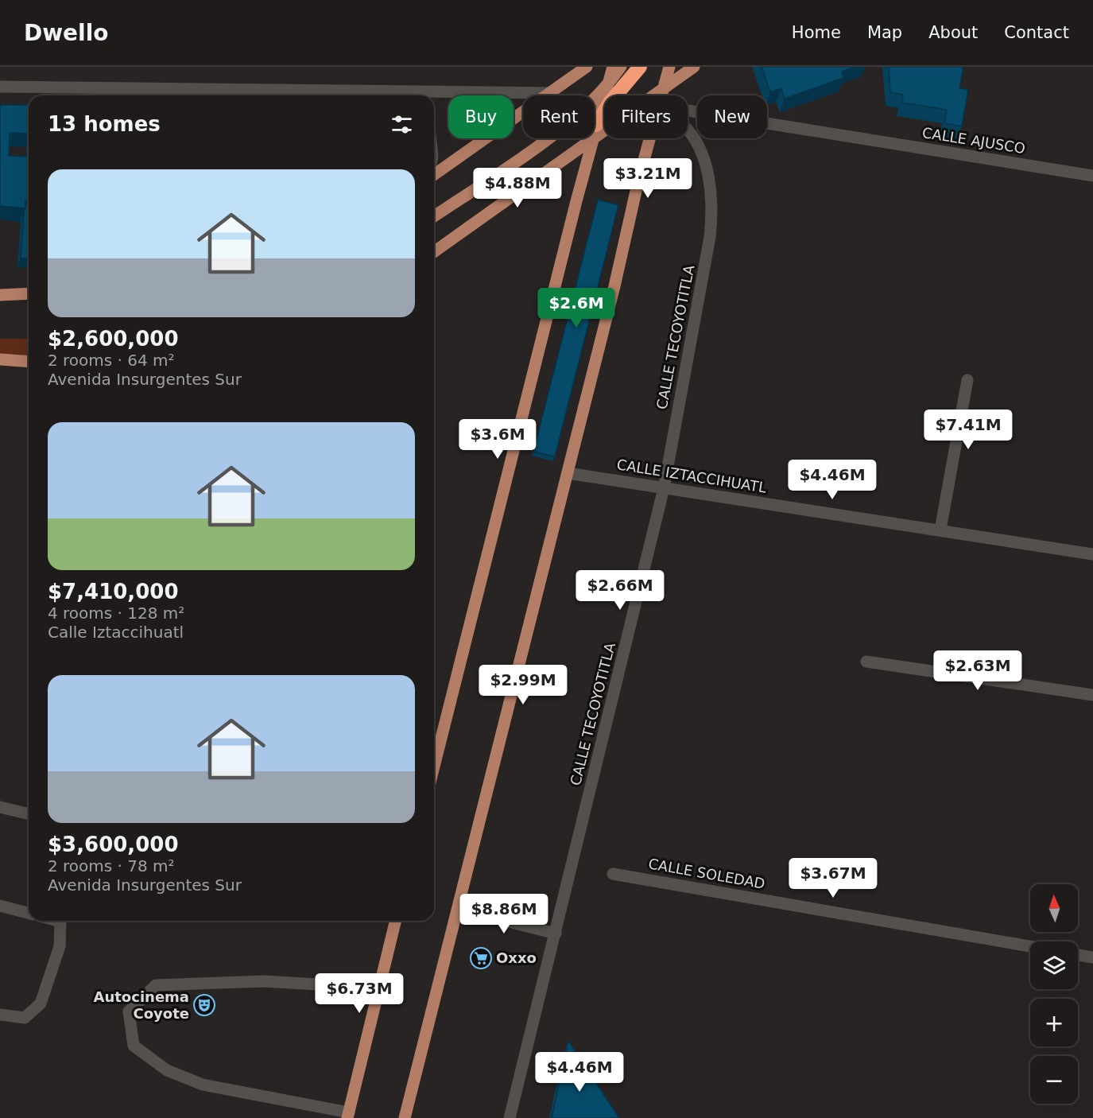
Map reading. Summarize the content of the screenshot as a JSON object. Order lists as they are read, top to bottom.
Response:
{
  "streets": {
    "street": [
      "CALLE AJUSCO",
      "CALLE TECOYOTITLA",
      "CALLE IZTACCIHUATL",
      "CALLE SOLEDAD"
    ]
  },
  "crossings": [
    ["CALLE TECOYOTITLA", "CALLE IZTACCIHUATL"]
  ],
  "places": {
    "supermarket": ["Oxxo"],
    "theatre": ["Autocinema Coyote"]
  },
  "north": "top",
  "page": {
    "header": "Dwello",
    "nav": [
      "Home",
      "Map",
      "About",
      "Contact"
    ],
    "chip": [
      "Buy",
      "Rent",
      "Filters",
      "New"
    ],
    "heading": "13 homes",
    "list": [
      {
        "name": "$2,600,000",
        "note": "2 rooms · 64 m² · Avenida Insurgentes Sur"
      },
      {
        "name": "$7,410,000",
        "note": "4 rooms · 128 m² · Calle Iztaccihuatl"
      },
      {
        "name": "$3,600,000",
        "note": "2 rooms · 78 m² · Avenida Insurgentes Sur"
      }
    ],
    "price": [
      "$3.21M",
      "$4.88M",
      "$2.6M",
      "$7.41M",
      "$3.6M",
      "$4.46M",
      "$2.66M",
      "$2.63M",
      "$2.99M",
      "$3.67M",
      "$8.86M",
      "$6.73M",
      "$4.46M"
    ],
    "map_buttons": ["+", "−"]
  }
}
